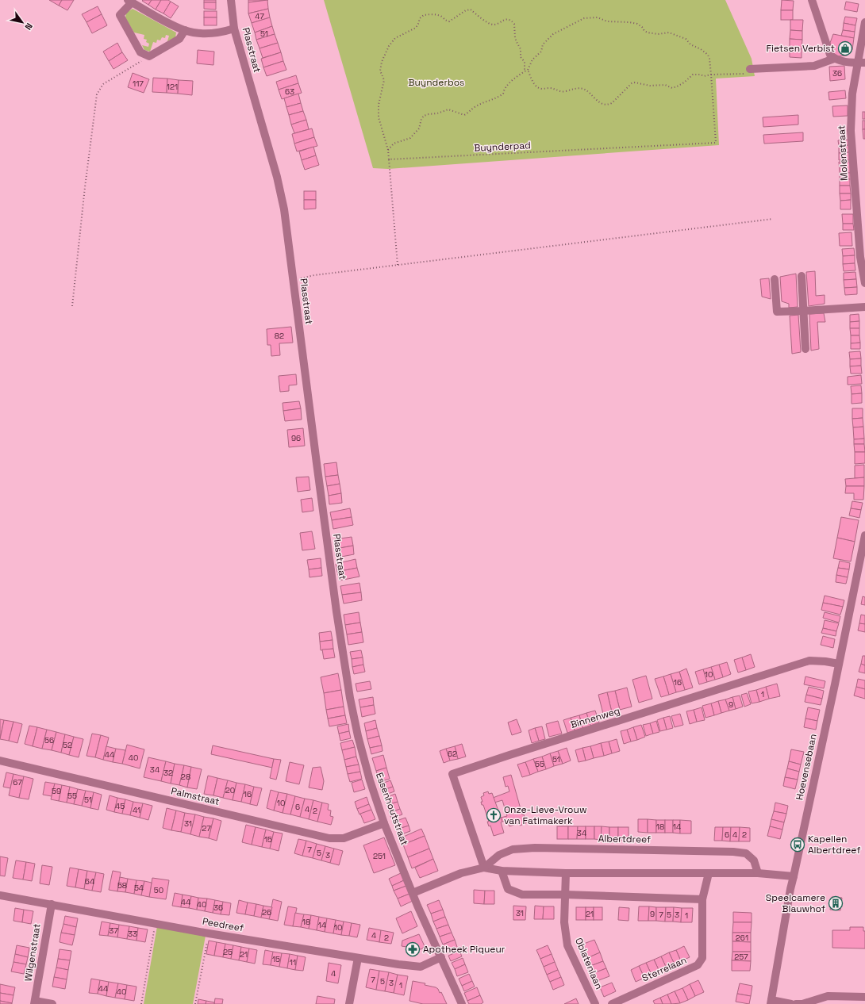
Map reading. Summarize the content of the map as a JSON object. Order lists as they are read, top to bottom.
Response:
{
  "streets": {
    "street": [
      "Plasstraat",
      "Molenstraat",
      "Binnenweg",
      "Hoevensebaan",
      "Palmstraat",
      "Essenhoutstraat",
      "Albertdreef",
      "Peedreef",
      "Wilgenstraat",
      "Oblatenlaan",
      "Sterrelaan"
    ],
    "path": ["Buynderpad"]
  },
  "crossings": [
    ["Plasstraat", "Essenhoutstraat"],
    ["Binnenweg", "Hoevensebaan"],
    ["Binnenweg", "Albertdreef"],
    ["Hoevensebaan", "Albertdreef"],
    ["Palmstraat", "Essenhoutstraat"],
    ["Essenhoutstraat", "Albertdreef"],
    ["Essenhoutstraat", "Peedreef"],
    ["Albertdreef", "Oblatenlaan"],
    ["Peedreef", "Wilgenstraat"]
  ],
  "parks": ["Buynderbos"],
  "places": {
    "shop": ["Fietsen Verbist"],
    "church": ["Onze-Lieve-Vrouw van Fatimakerk"],
    "bus stop": ["Kapellen Albertdreef"],
    "building": ["Speelcamere Blauwhof"],
    "pharmacy": ["Apotheek Piqueur"]
  },
  "house_numbers": [
    "47",
    "51",
    "36",
    "117",
    "121",
    "63",
    "82",
    "96",
    "10",
    "16",
    "1",
    "9",
    "56",
    "52",
    "62",
    "44",
    "40",
    "51",
    "55",
    "34",
    "32",
    "28",
    "67",
    "20",
    "59",
    "16",
    "55",
    "51",
    "10",
    "45",
    "6",
    "4",
    "41",
    "2",
    "31",
    "18",
    "14",
    "27",
    "34",
    "6",
    "4",
    "2",
    "15",
    "7",
    "5",
    "3",
    "251",
    "64",
    "58",
    "54",
    "50",
    "44",
    "40",
    "36",
    "26",
    "31",
    "21",
    "9",
    "7",
    "5",
    "3",
    "1",
    "18",
    "14",
    "10",
    "37",
    "33",
    "4",
    "2",
    "261",
    "25",
    "21",
    "257",
    "15",
    "11",
    "4",
    "7",
    "5",
    "3",
    "1",
    "44",
    "40"
  ],
  "north": "bottom right"
}
